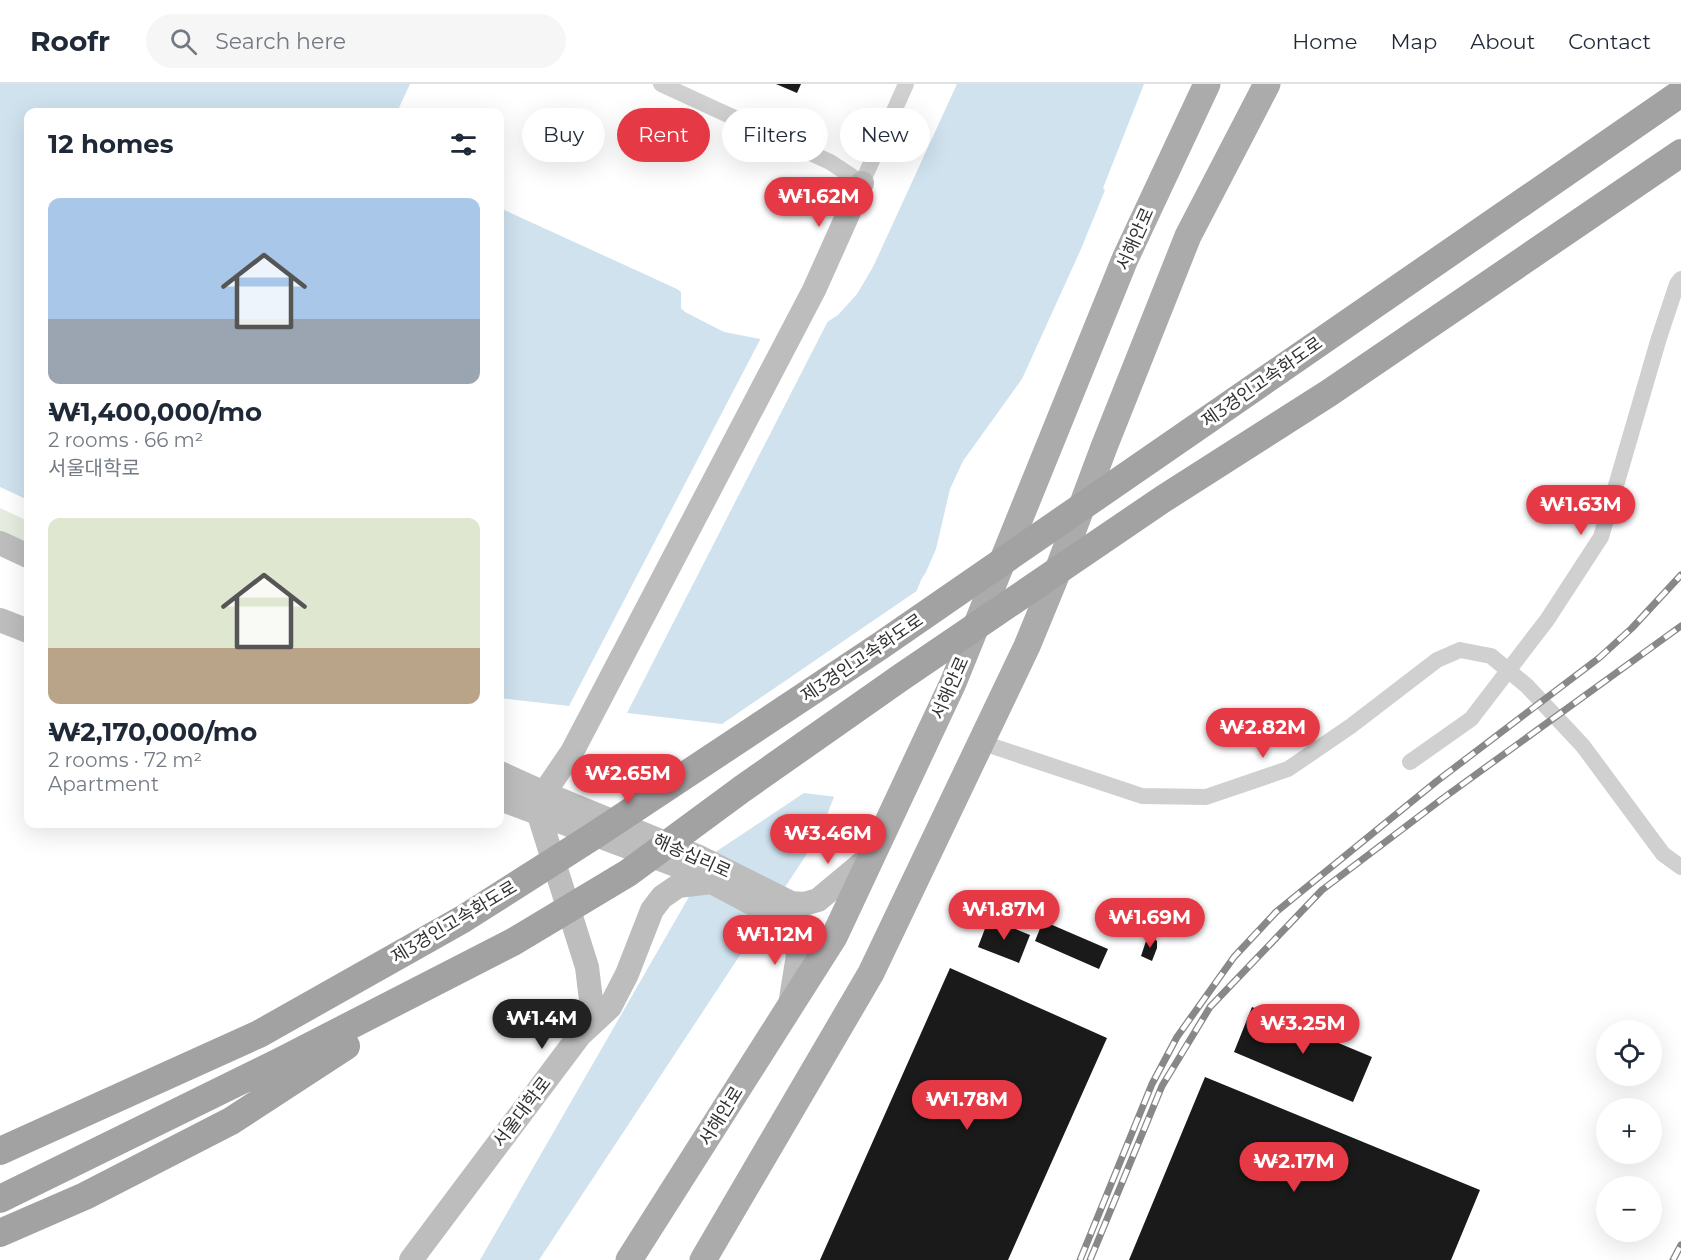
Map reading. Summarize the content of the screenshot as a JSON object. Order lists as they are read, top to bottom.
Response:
{
  "streets": {
    "highway": ["제3경인고속화도로"],
    "main road": ["서해안로", "해송십리로", "서울대학로"]
  },
  "crossings": [
    ["서해안로", "해송십리로"],
    ["해송십리로", "서울대학로"]
  ],
  "page": {
    "header": "Roofr",
    "search": "Search here",
    "nav": [
      "Home",
      "Map",
      "About",
      "Contact"
    ],
    "chip": [
      "Buy",
      "Rent",
      "Filters",
      "New"
    ],
    "heading": "12 homes",
    "price": [
      "₩1.62M",
      "₩1.63M",
      "₩2.82M",
      "₩2.65M",
      "₩3.46M",
      "₩1.87M",
      "₩1.69M",
      "₩1.12M",
      "₩1.4M",
      "₩3.25M",
      "₩1.78M",
      "₩2.17M"
    ],
    "list": [
      {
        "name": "₩1,400,000/mo",
        "note": "2 rooms · 66 m² · 서울대학로"
      },
      {
        "name": "₩2,170,000/mo",
        "note": "2 rooms · 72 m² · Apartment"
      }
    ],
    "map_buttons": ["+", "−"]
  }
}
